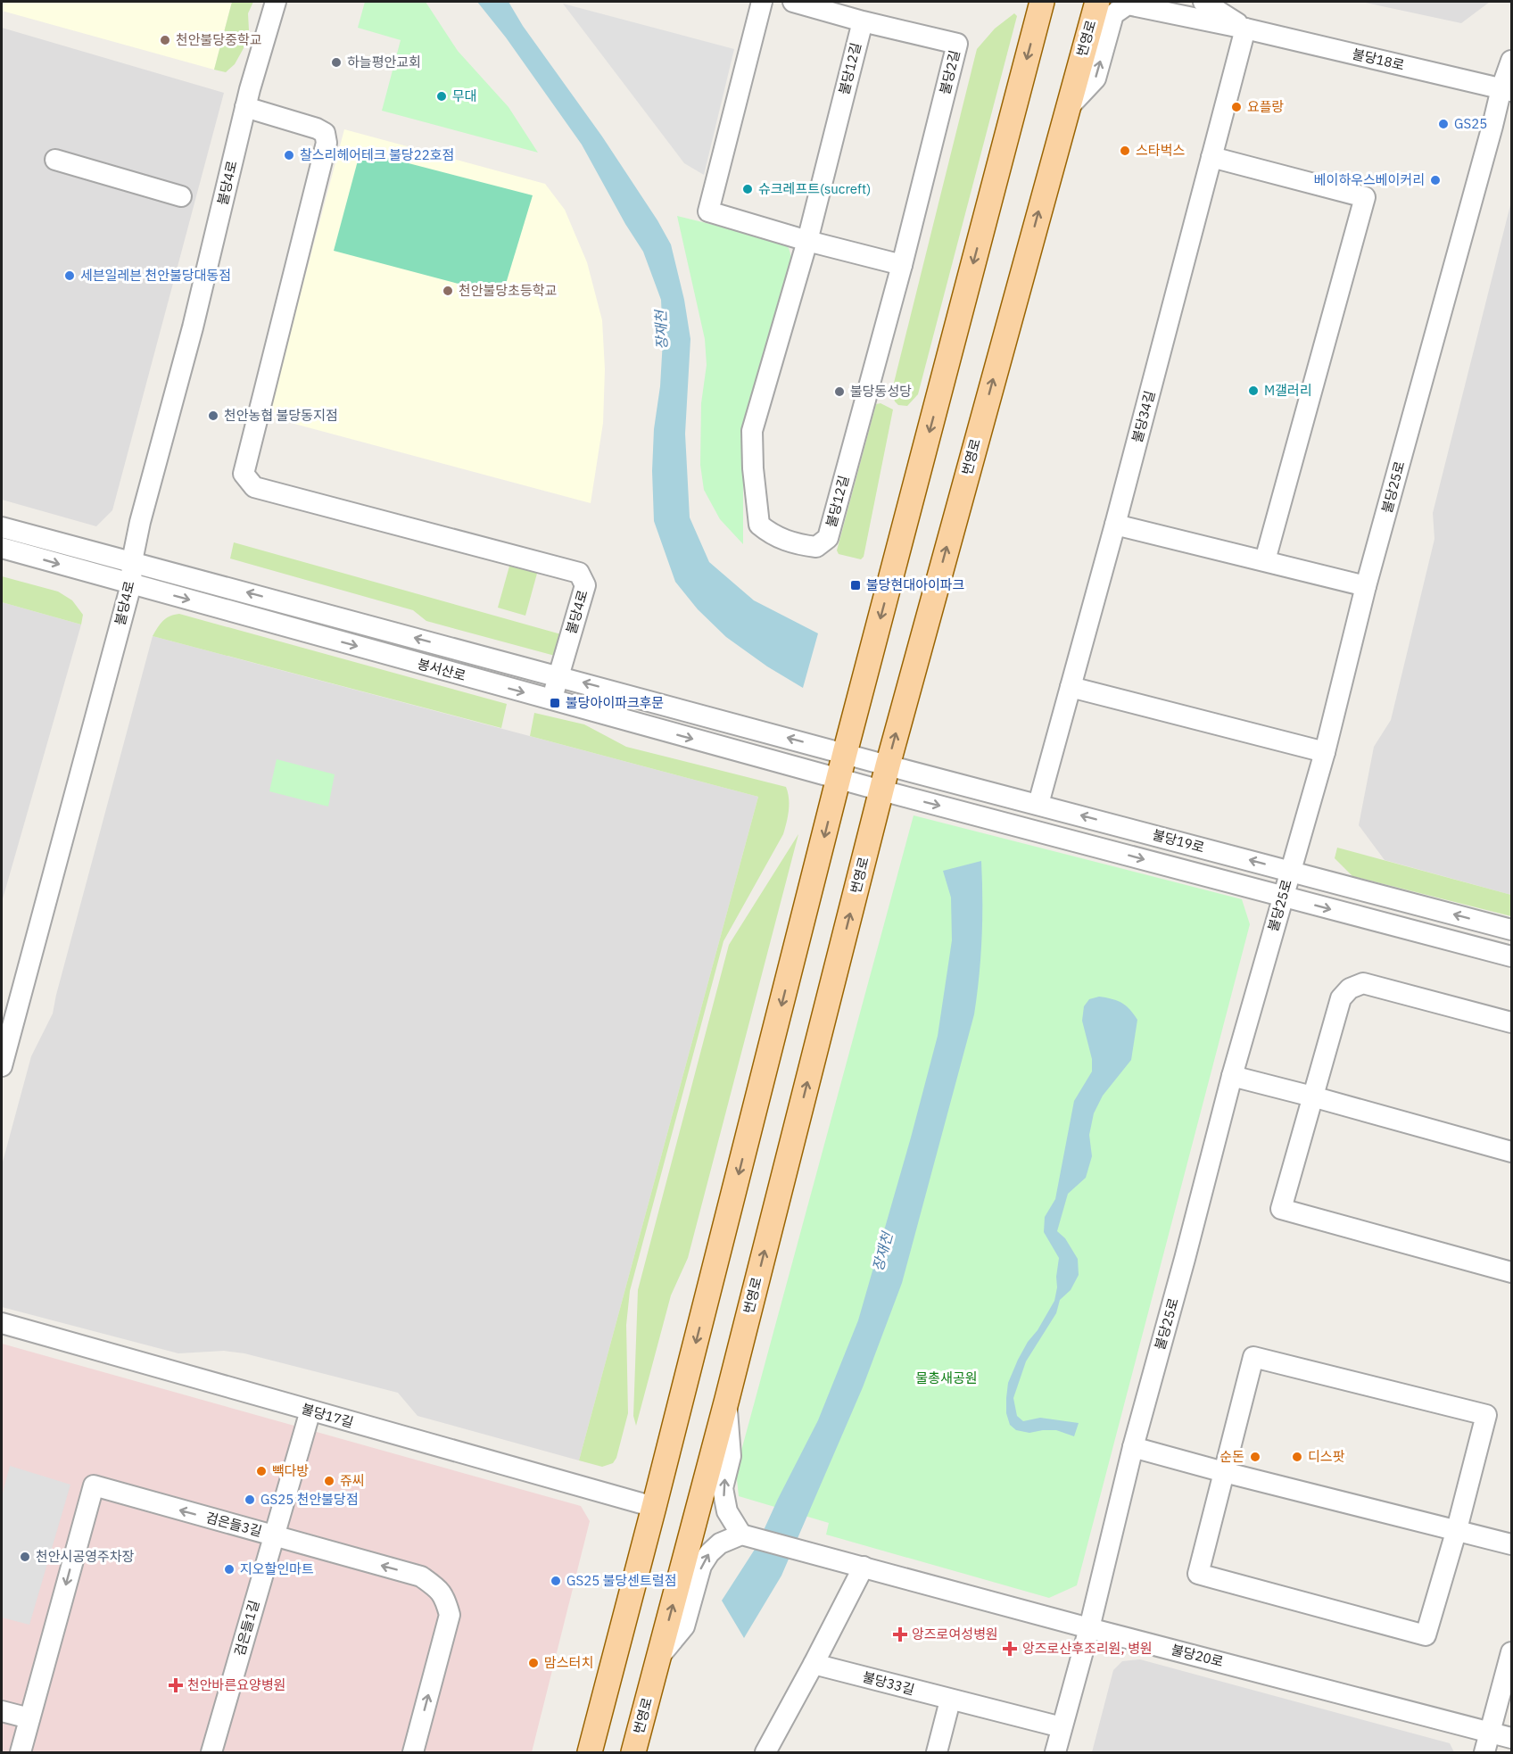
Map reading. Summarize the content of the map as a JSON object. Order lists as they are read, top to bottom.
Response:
{
  "streets": {
    "main road": ["번영로"],
    "street": [
      "불당18로",
      "불당12길",
      "불당2길",
      "불당4로",
      "불당34길",
      "불당25로",
      "봉서산로",
      "불당19로",
      "불당17길",
      "검은들3길",
      "검은들1길",
      "불당20로",
      "불당33길"
    ]
  },
  "crossings": [
    ["번영로", "불당18로"],
    ["번영로", "봉서산로"],
    ["번영로", "불당19로"],
    ["불당18로", "불당34길"],
    ["불당18로", "불당25로"],
    ["불당12길", "불당2길"],
    ["불당4로", "봉서산로"],
    ["불당34길", "불당19로"],
    ["불당25로", "불당19로"],
    ["불당25로", "불당20로"],
    ["불당25로", "불당33길"],
    ["봉서산로", "불당19로"],
    ["불당17길", "검은들1길"],
    ["검은들3길", "검은들1길"]
  ],
  "water": ["장재천"],
  "parks": ["물총새공원"],
  "places": {
    "other": [
      "천안불당중학교",
      "하늘평안교회",
      "무대",
      "요플랑",
      "GS25",
      "스타벅스",
      "찰스리헤어테크 불당22호점",
      "베이하우스베이커리",
      "슈크레프트(sucreft)",
      "세븐일레븐 천안불당대동점",
      "천안불당초등학교",
      "M갤러리",
      "불당동성당",
      "천안농협 불당동지점",
      "순돈",
      "디스팟",
      "빽다방",
      "쥬씨",
      "GS25 천안불당점",
      "천안시공영주차장",
      "지오할인마트",
      "GS25 불당센트럴점",
      "맘스터치"
    ],
    "transit": ["불당현대아이파크", "불당아이파크후문"],
    "health": ["앙즈로여성병원", "앙즈로산후조리원, 병원", "천안바른요양병원"]
  }
}
